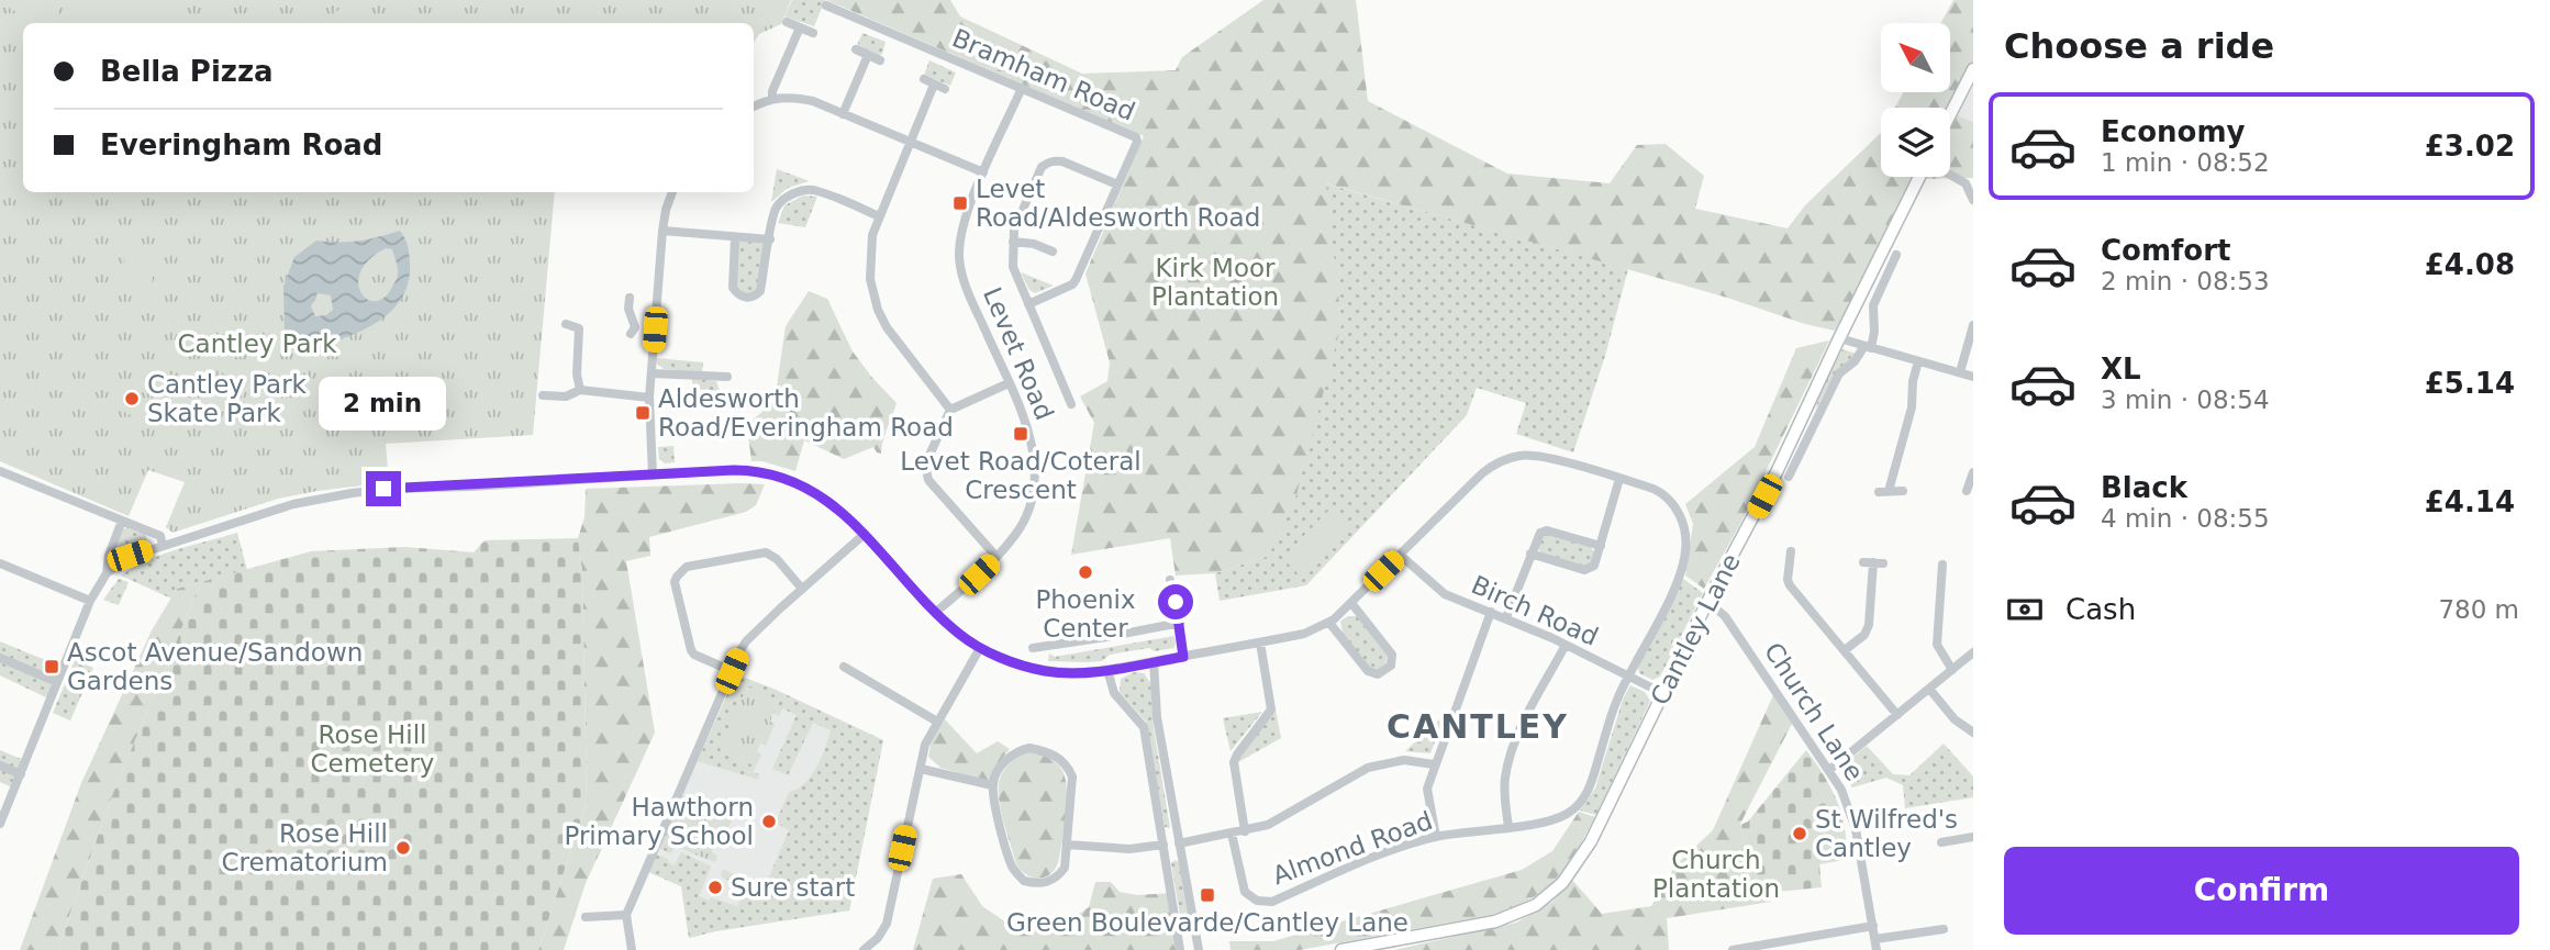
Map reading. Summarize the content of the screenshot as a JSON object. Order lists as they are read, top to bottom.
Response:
{
  "streets": {
    "main road": ["Cantley Lane"],
    "street": [
      "Bramham Road",
      "Levet Road",
      "Birch Road",
      "Church Lane",
      "Almond Road"
    ]
  },
  "crossings": [
    ["Bramham Road", "Levet Road"],
    ["Birch Road", "Cantley Lane"],
    ["Birch Road", "Almond Road"],
    ["Cantley Lane", "Church Lane"]
  ],
  "districts": ["CANTLEY"],
  "parks": [
    "Kirk Moor Plantation",
    "Cantley Park",
    "Rose Hill Cemetery",
    "Church Plantation"
  ],
  "places": {
    "transit": [
      "Levet Road/Aldesworth Road",
      "Aldesworth Road/Everingham Road",
      "Levet Road/Coteral Crescent",
      "Ascot Avenue/Sandown Gardens",
      "Green Boulevarde/Cantley Lane"
    ],
    "other": [
      "Cantley Park Skate Park",
      "Phoenix Center",
      "Hawthorn Primary School",
      "St Wilfred's Cantley",
      "Rose Hill Crematorium",
      "Sure start"
    ]
  },
  "north": "top left",
  "page": {
    "heading": "Choose a ride",
    "banner": ["Bella Pizza", "Everingham Road"],
    "list": [
      {
        "name": "Economy",
        "note": "1 min · 08:52",
        "value": "£3.02"
      },
      {
        "name": "Comfort",
        "note": "2 min · 08:53",
        "value": "£4.08"
      },
      {
        "name": "XL",
        "note": "3 min · 08:54",
        "value": "£5.14"
      },
      {
        "name": "Black",
        "note": "4 min · 08:55",
        "value": "£4.14"
      }
    ],
    "bubble": "2 min",
    "pay": ["Cash", "780 m"],
    "buttons": "Confirm"
  }
}
